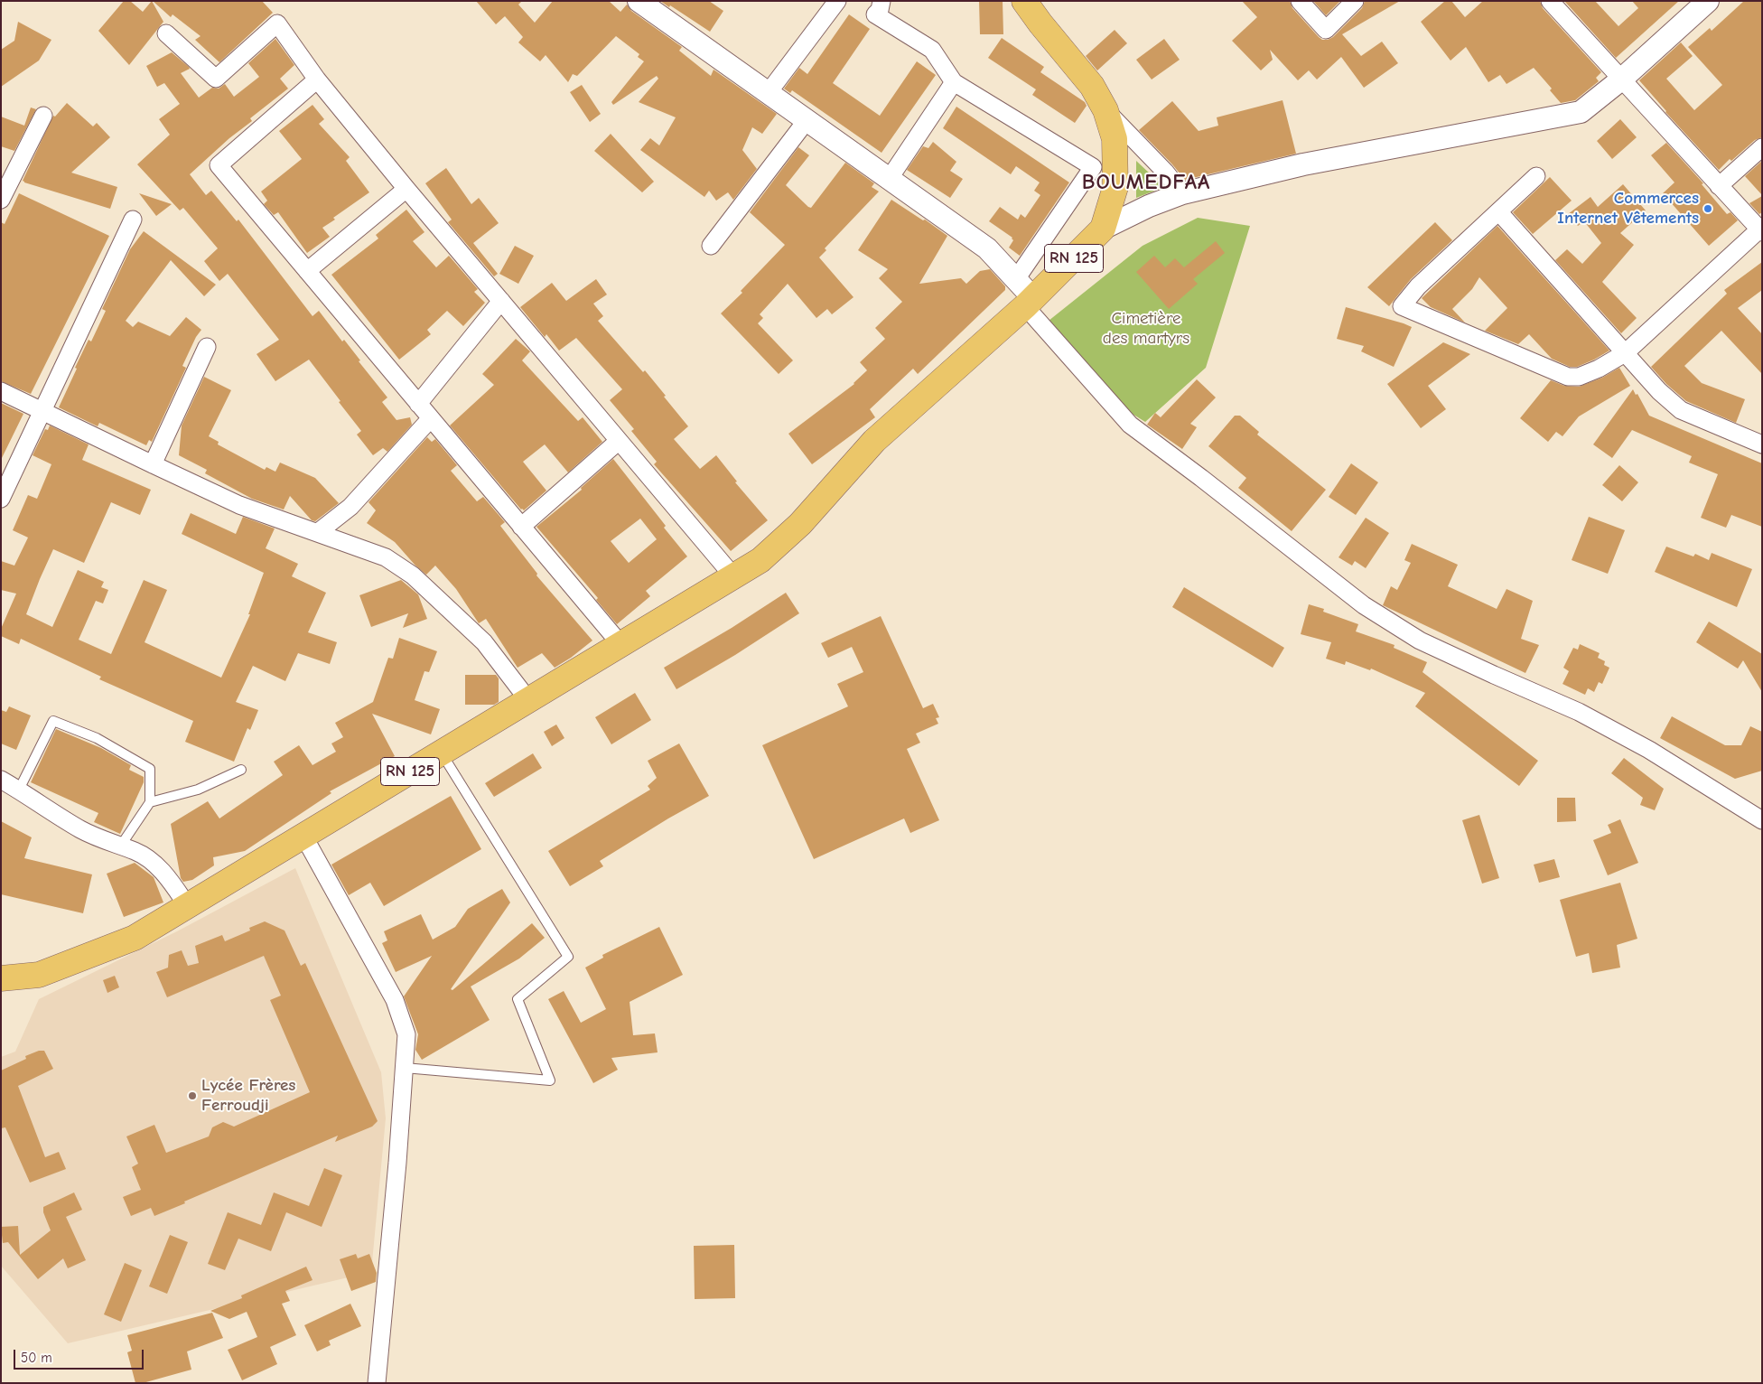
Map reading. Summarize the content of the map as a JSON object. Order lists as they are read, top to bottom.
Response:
{
  "streets": {
    "main road": ["RN 125"]
  },
  "districts": ["BOUMEDFAA"],
  "parks": ["Cimetière des martyrs"],
  "places": ["Commerces Internet Vêtements", "Lycée Frères Ferroudji"],
  "scale_bar": "50 m"
}
